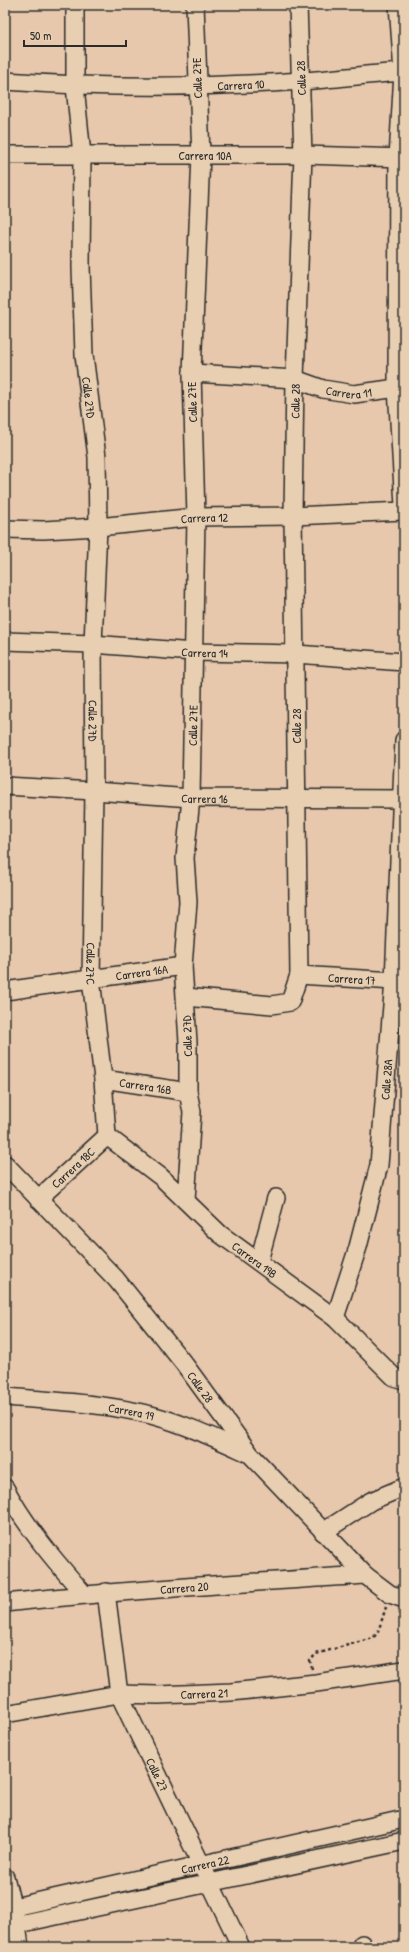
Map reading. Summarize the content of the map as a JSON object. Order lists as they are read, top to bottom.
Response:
{
  "streets": {
    "street": [
      "Calle 27E",
      "Calle 28",
      "Carrera 10",
      "Carrera 10A",
      "Carrera 11",
      "Calle 27D",
      "Carrera 12",
      "Carrera 14",
      "Carrera 16",
      "Calle 27C",
      "Carrera 16A",
      "Carrera 17",
      "Calle 28A",
      "Carrera 16B",
      "Carrera 18C",
      "Carrera 19B",
      "Carrera 19",
      "Carrera 20",
      "Carrera 21",
      "Calle 27",
      "Carrera 22"
    ]
  },
  "crossings": [
    ["Calle 27E", "Carrera 10"],
    ["Calle 27E", "Carrera 10A"],
    ["Calle 27E", "Carrera 11"],
    ["Calle 27E", "Calle 27D"],
    ["Calle 27E", "Carrera 12"],
    ["Calle 27E", "Carrera 14"],
    ["Calle 27E", "Carrera 16"],
    ["Calle 28", "Carrera 10"],
    ["Calle 28", "Carrera 10A"],
    ["Calle 28", "Carrera 11"],
    ["Calle 28", "Carrera 12"],
    ["Calle 28", "Carrera 14"],
    ["Calle 28", "Carrera 16"],
    ["Calle 28", "Carrera 18C"],
    ["Calle 28", "Carrera 19"],
    ["Calle 28", "Carrera 20"],
    ["Carrera 10", "Calle 27D"],
    ["Carrera 10A", "Calle 27D"],
    ["Calle 27D", "Carrera 12"],
    ["Calle 27D", "Carrera 14"],
    ["Calle 27D", "Carrera 16"],
    ["Calle 27D", "Calle 27C"],
    ["Calle 27D", "Carrera 16A"],
    ["Calle 27D", "Carrera 16B"],
    ["Calle 27D", "Carrera 19B"],
    ["Carrera 16", "Calle 27C"],
    ["Carrera 16", "Calle 28A"],
    ["Calle 27C", "Carrera 16A"],
    ["Calle 27C", "Carrera 16B"],
    ["Calle 27C", "Carrera 18C"],
    ["Calle 27C", "Carrera 19B"],
    ["Carrera 17", "Calle 28A"],
    ["Calle 28A", "Carrera 19B"],
    ["Carrera 18C", "Carrera 19B"],
    ["Carrera 20", "Calle 27"],
    ["Carrera 21", "Calle 27"],
    ["Calle 27", "Carrera 22"]
  ],
  "scale_bar": "50 m"
}
